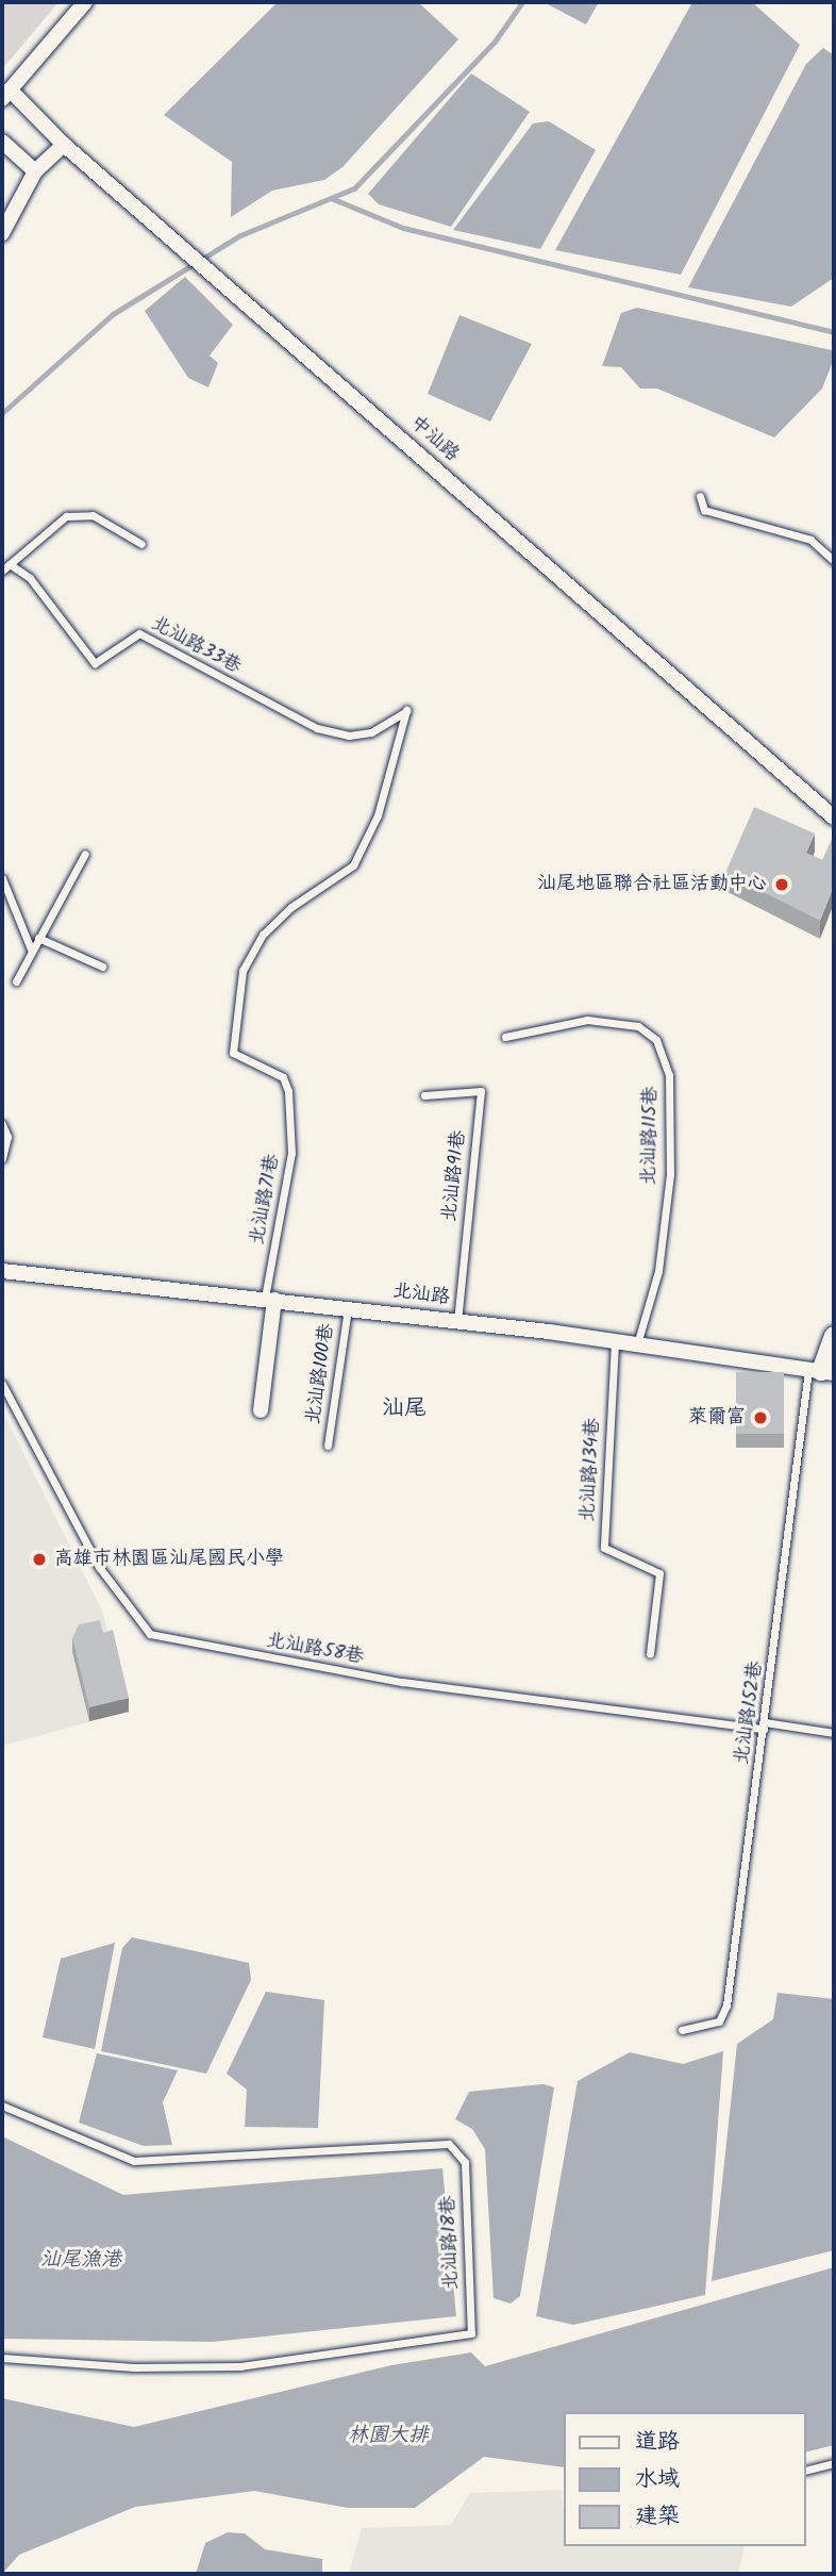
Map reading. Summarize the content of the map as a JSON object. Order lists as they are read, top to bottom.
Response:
{
  "streets": {
    "street": ["中汕路", "北汕路"],
    "lane": [
      "北汕路33巷",
      "北汕路115巷",
      "北汕路91巷",
      "北汕路71巷",
      "北汕路100巷",
      "北汕路134巷",
      "北汕路58巷",
      "北汕路152巷",
      "北汕路18巷"
    ]
  },
  "crossings": [
    ["北汕路33巷", "北汕路71巷"],
    ["北汕路115巷", "北汕路"],
    ["北汕路91巷", "北汕路"],
    ["北汕路71巷", "北汕路"],
    ["北汕路", "北汕路100巷"],
    ["北汕路", "北汕路134巷"],
    ["北汕路", "北汕路152巷"],
    ["北汕路58巷", "北汕路152巷"]
  ],
  "districts": ["汕尾"],
  "water": ["汕尾漁港", "林園大排"],
  "places": ["汕尾地區聯合社區活動中心", "萊爾富", "高雄市林園區汕尾國民小學"],
  "legend": ["道路", "水域", "建築"]
}
